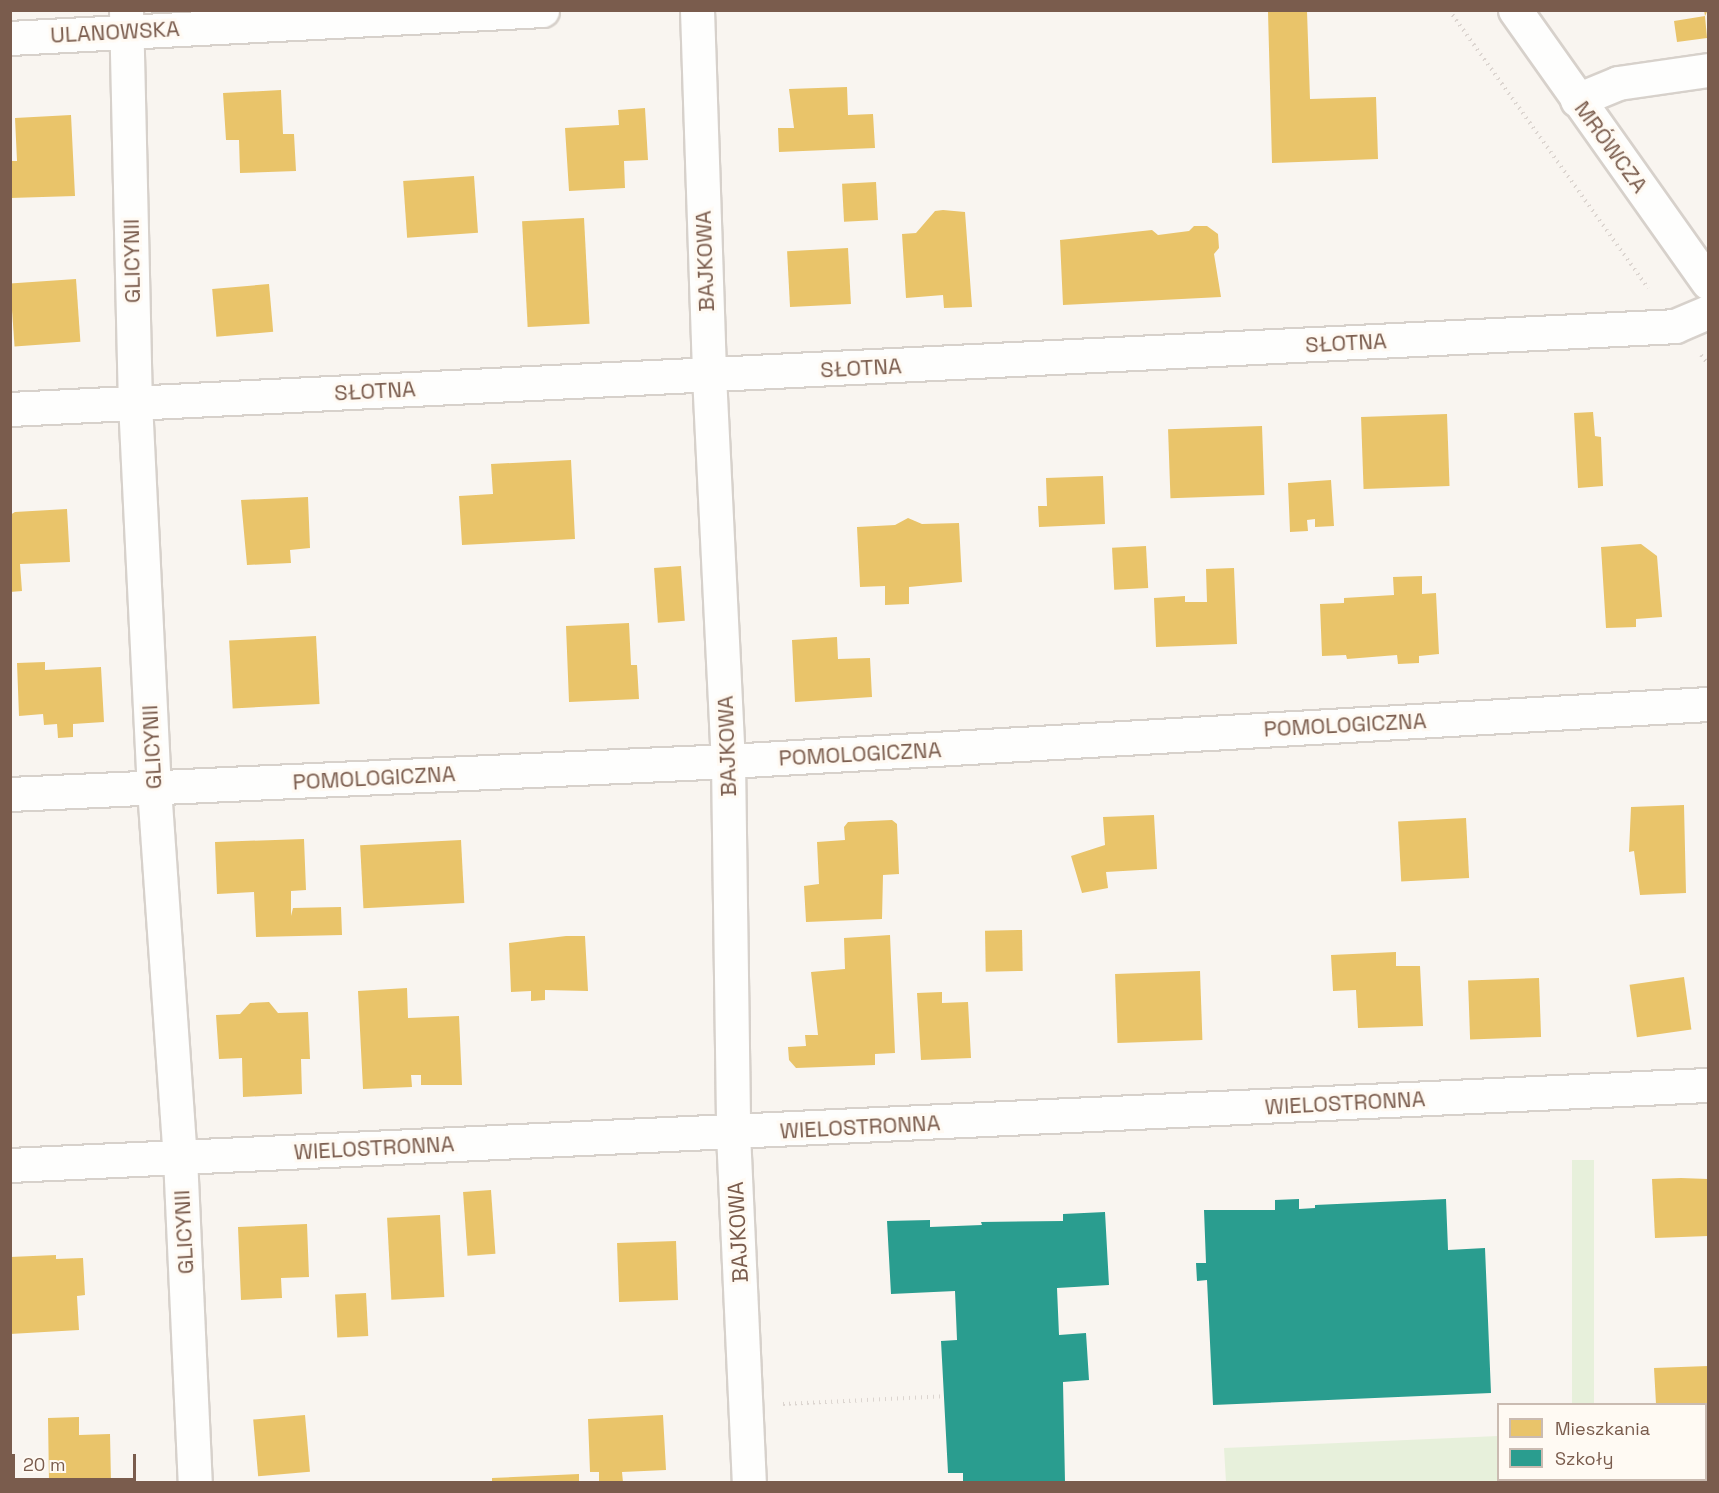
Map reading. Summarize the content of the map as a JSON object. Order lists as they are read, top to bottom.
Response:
{
  "streets": {
    "street": [
      "ULANOWSKA",
      "MRÓWCZA",
      "GLICYNII",
      "BAJKOWA",
      "SŁOTNA",
      "POMOLOGICZNA",
      "WIELOSTRONNA"
    ]
  },
  "crossings": [
    ["ULANOWSKA", "GLICYNII"],
    ["GLICYNII", "SŁOTNA"],
    ["GLICYNII", "POMOLOGICZNA"],
    ["GLICYNII", "WIELOSTRONNA"],
    ["BAJKOWA", "SŁOTNA"],
    ["BAJKOWA", "POMOLOGICZNA"],
    ["BAJKOWA", "WIELOSTRONNA"]
  ],
  "legend": ["Mieszkania", "Szkoły"],
  "scale_bar": "20 m"
}
